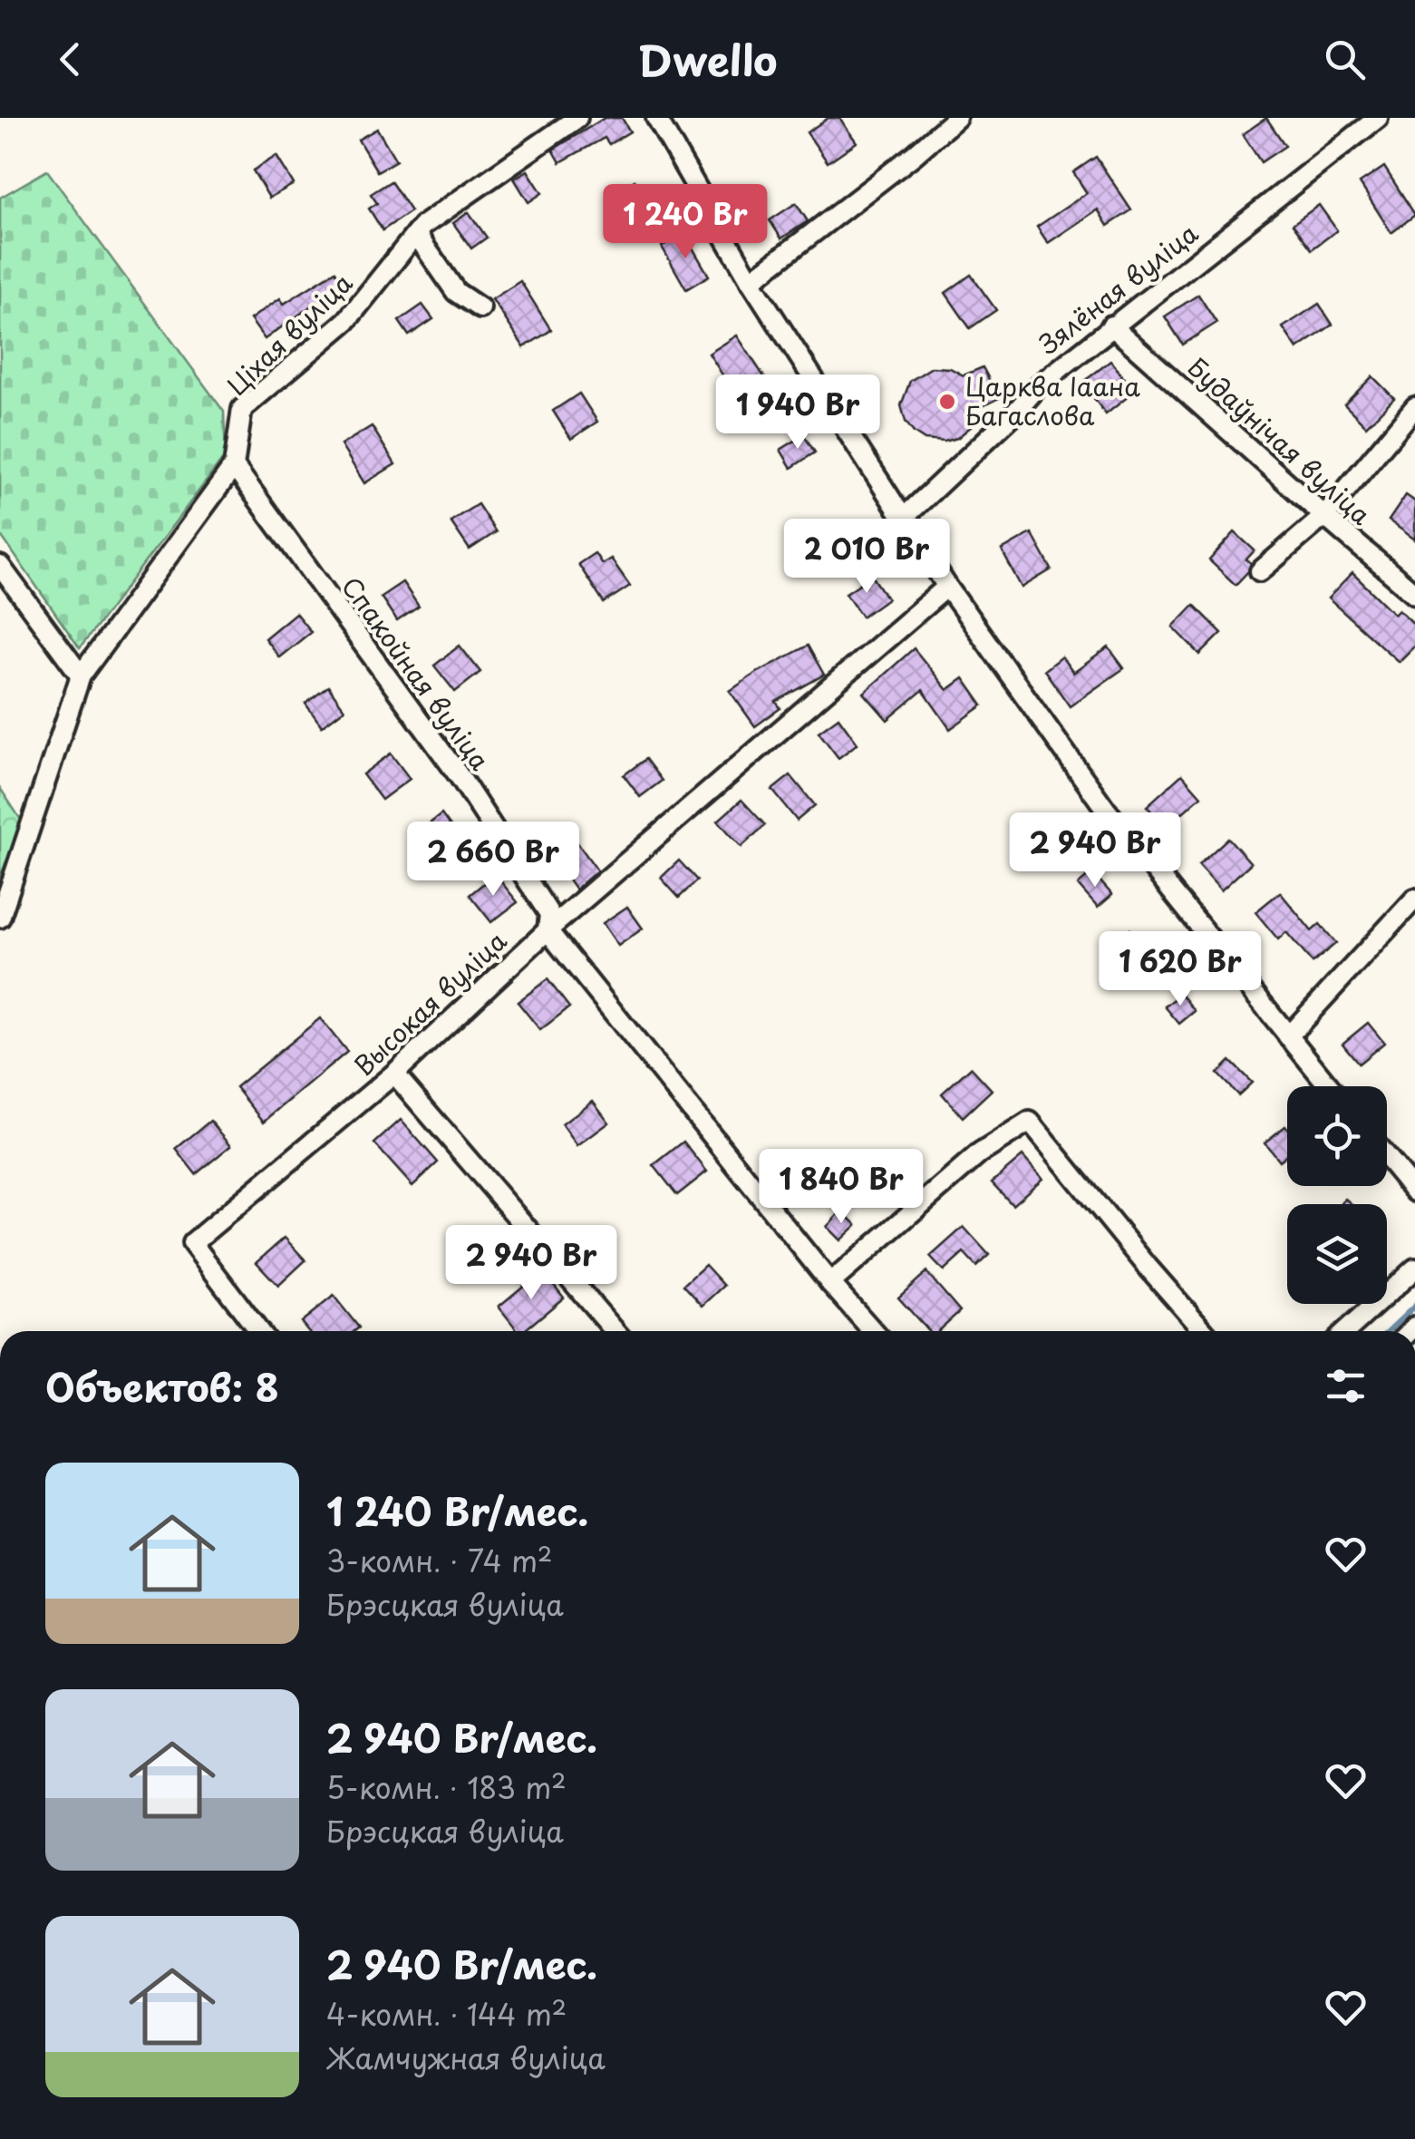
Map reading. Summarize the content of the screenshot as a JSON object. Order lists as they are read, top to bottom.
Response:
{
  "streets": {
    "street": [
      "Зялёная вуліца",
      "Ціхая вуліца",
      "Будаўнічая вуліца",
      "Спакойная вуліца",
      "Высокая вуліца"
    ]
  },
  "crossings": [
    ["Зялёная вуліца", "Будаўнічая вуліца"],
    ["Ціхая вуліца", "Спакойная вуліца"],
    ["Спакойная вуліца", "Высокая вуліца"]
  ],
  "places": ["Царква Іаана Багаслова"],
  "page": {
    "header": "Dwello",
    "price": [
      "1 240 Br",
      "1 940 Br",
      "2 010 Br",
      "2 940 Br",
      "2 660 Br",
      "1 620 Br",
      "1 840 Br",
      "2 940 Br"
    ],
    "heading": "Объектов: 8",
    "list": [
      {
        "name": "1 240 Br/мес.",
        "note": "3-комн. · 74 m² · Брэсцкая вуліца"
      },
      {
        "name": "2 940 Br/мес.",
        "note": "5-комн. · 183 m² · Брэсцкая вуліца"
      },
      {
        "name": "2 940 Br/мес.",
        "note": "4-комн. · 144 m² · Жамчужная вуліца"
      }
    ]
  }
}
